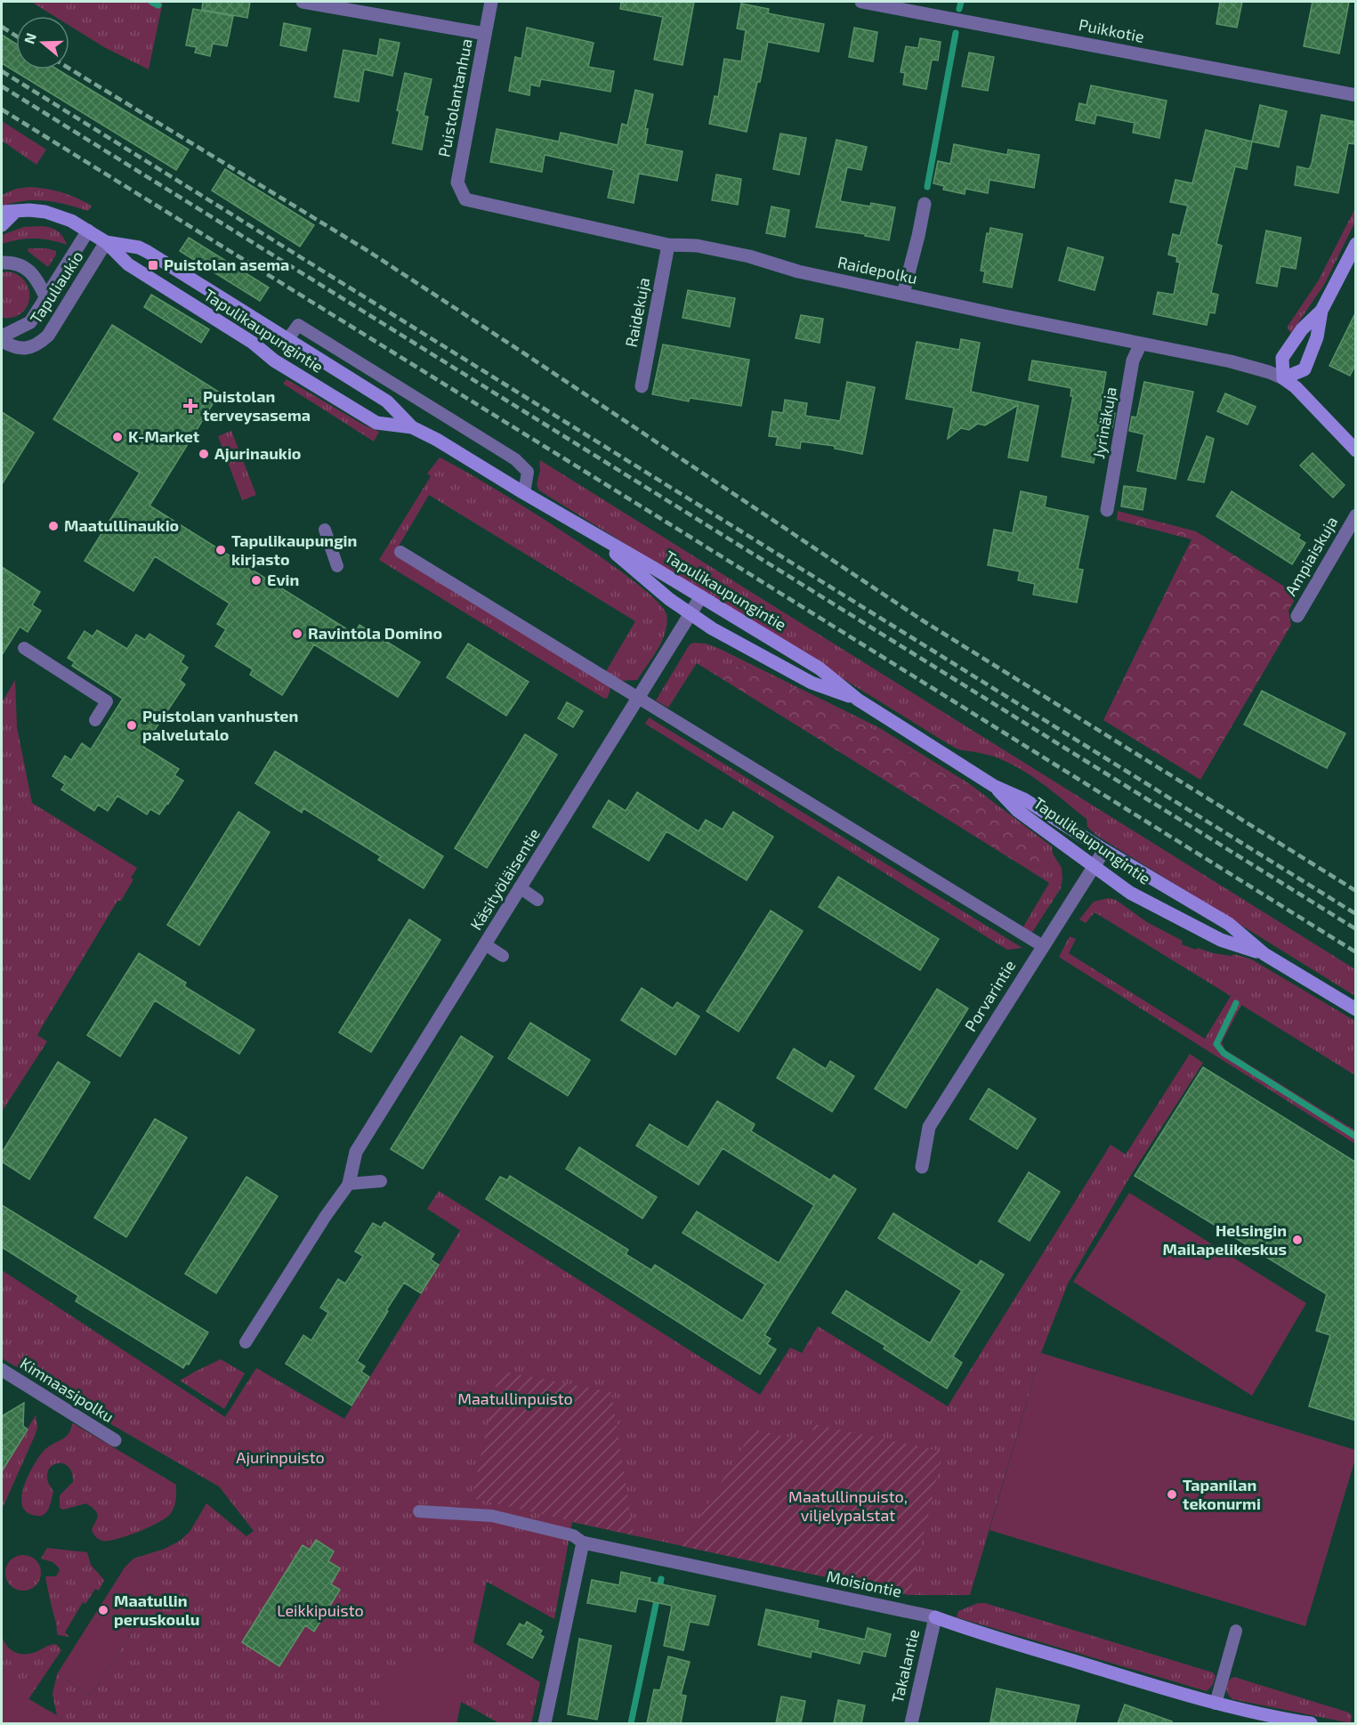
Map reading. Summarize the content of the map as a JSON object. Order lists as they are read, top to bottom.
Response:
{
  "streets": {
    "main road": ["Tapulikaupungintie", "Moisiontie"],
    "street": [
      "Puikkotie",
      "Puistolantanhua",
      "Raidepolku",
      "Tapuliaukio",
      "Raidekuja",
      "Jyrinäkuja",
      "Ampiaiskuja",
      "Käsityöläisentie",
      "Porvarintie",
      "Kimnaasipolku",
      "Takalantie"
    ]
  },
  "crossings": [
    ["Puistolantanhua", "Raidepolku"],
    ["Raidepolku", "Raidekuja"],
    ["Raidepolku", "Jyrinäkuja"],
    ["Tapuliaukio", "Tapulikaupungintie"],
    ["Tapulikaupungintie", "Käsityöläisentie"],
    ["Tapulikaupungintie", "Porvarintie"],
    ["Moisiontie", "Takalantie"]
  ],
  "parks": [
    "Maatullinpuisto",
    "Ajurinpuisto",
    "Maatullinpuisto, viljelypalstat",
    "Leikkipuisto"
  ],
  "places": {
    "transit": ["Puistolan asema"],
    "health": ["Puistolan terveysasema"],
    "other": [
      "K-Market",
      "Ajurinaukio",
      "Maatullinaukio",
      "Tapulikaupungin kirjasto",
      "Evin",
      "Ravintola Domino",
      "Puistolan vanhusten palvelutalo",
      "Helsingin Mailapelikeskus",
      "Tapanilan tekonurmi",
      "Maatullin peruskoulu"
    ]
  },
  "north": "left"
}
